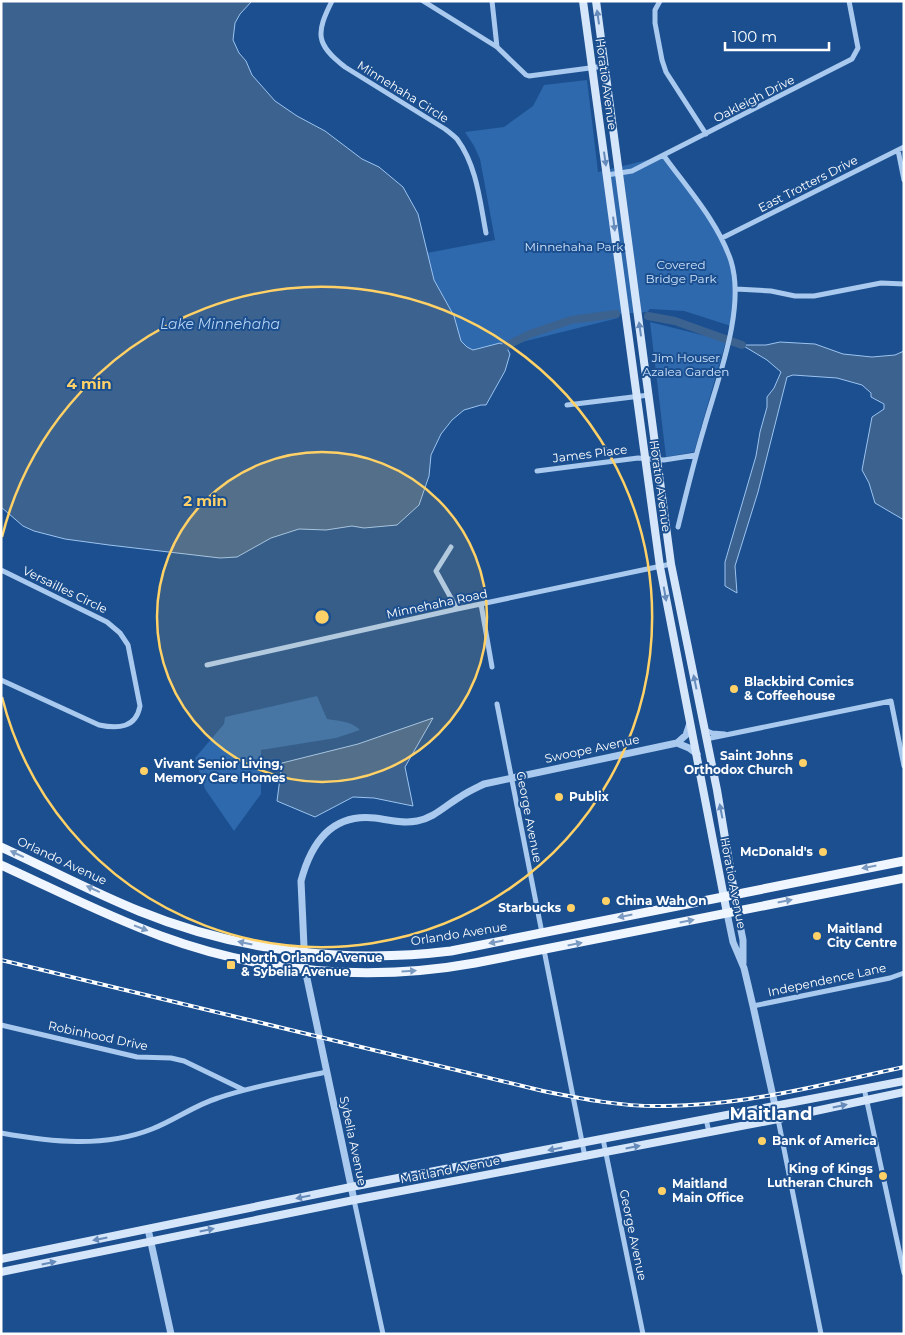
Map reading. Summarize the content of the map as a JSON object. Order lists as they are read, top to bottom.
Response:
{
  "streets": {
    "main road": ["Horatio Avenue", "Orlando Avenue", "Maitland Avenue"],
    "street": [
      "Minnehaha Circle",
      "Oakleigh Drive",
      "East Trotters Drive",
      "James Place",
      "Versailles Circle",
      "Minnehaha Road",
      "Swoope Avenue",
      "George Avenue",
      "Independence Lane",
      "Robinhood Drive",
      "Sybelia Avenue"
    ]
  },
  "crossings": [
    ["Horatio Avenue", "Oakleigh Drive"],
    ["Horatio Avenue", "James Place"],
    ["Horatio Avenue", "Minnehaha Road"],
    ["Horatio Avenue", "Orlando Avenue"],
    ["Horatio Avenue", "Independence Lane"],
    ["Horatio Avenue", "Maitland Avenue"],
    ["Swoope Avenue", "George Avenue"],
    ["Swoope Avenue", "Orlando Avenue"],
    ["Swoope Avenue", "Sybelia Avenue"],
    ["George Avenue", "Orlando Avenue"],
    ["George Avenue", "Maitland Avenue"],
    ["Orlando Avenue", "Sybelia Avenue"],
    ["Sybelia Avenue", "Maitland Avenue"]
  ],
  "districts": ["Maitland"],
  "water": ["Lake Minnehaha"],
  "parks": ["Minnehaha Park", "Covered Bridge Park", "Jim Houser Azalea Garden"],
  "places": {
    "other": [
      "Blackbird Comics & Coffeehouse",
      "Saint Johns Orthodox Church",
      "Vivant Senior Living, Memory Care Homes",
      "Publix",
      "McDonald's",
      "China Wah On",
      "Starbucks",
      "Maitland City Centre",
      "Bank of America",
      "King of Kings Lutheran Church",
      "Maitland Main Office"
    ],
    "transit": ["North Orlando Avenue & Sybelia Avenue"]
  },
  "scale_bar": "100 m",
  "rings": ["4 min", "2 min"]
}
